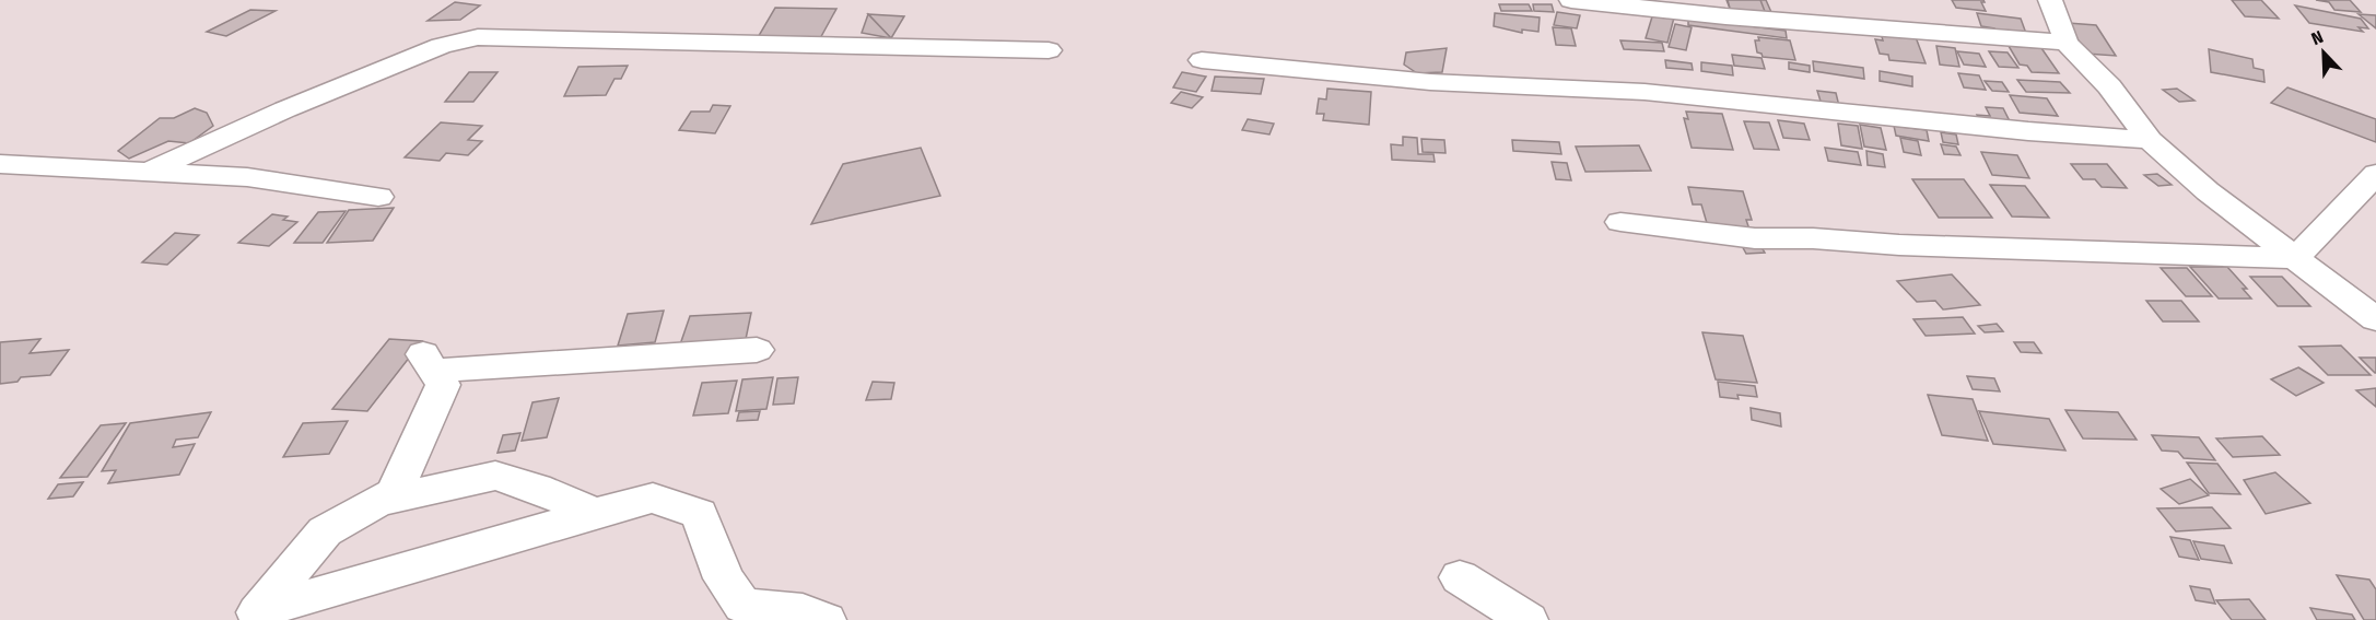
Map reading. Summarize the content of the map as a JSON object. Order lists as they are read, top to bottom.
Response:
{
  "north": "top left"
}
